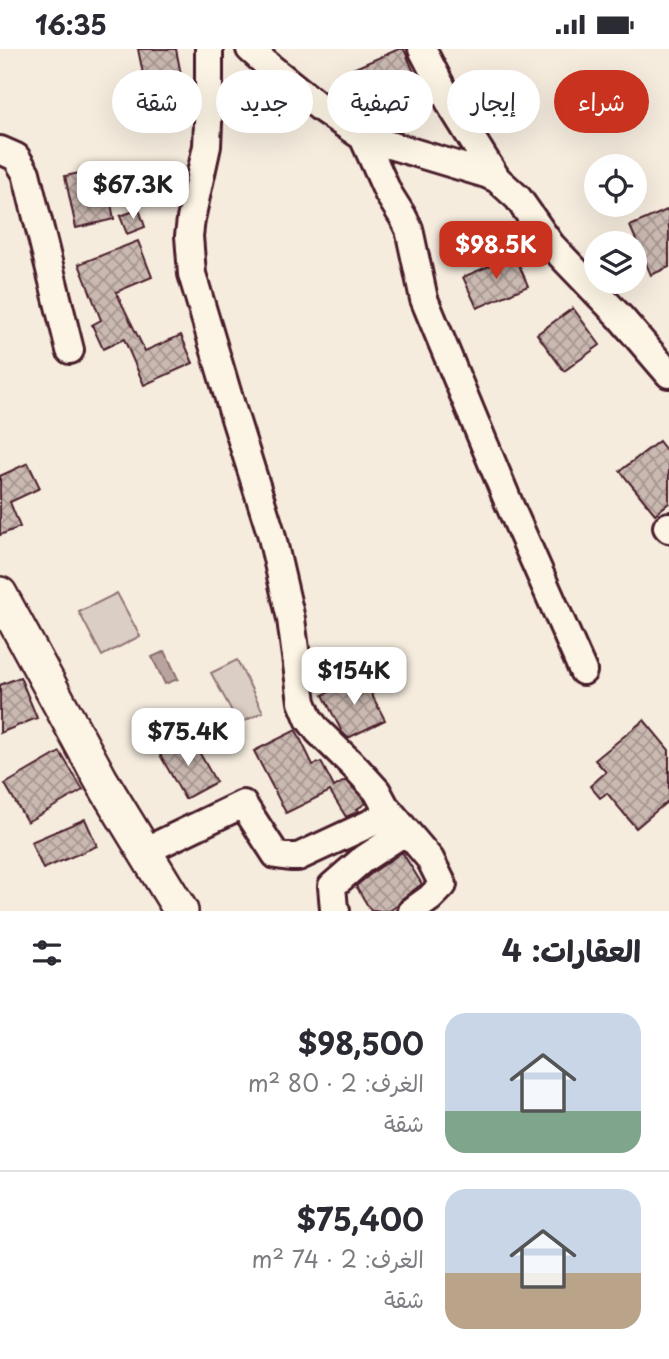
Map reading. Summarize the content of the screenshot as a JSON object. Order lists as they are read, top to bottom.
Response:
{
  "page": {
    "status": "16:35",
    "chip": [
      "شراء",
      "إيجار",
      "تصفية",
      "جديد",
      "شقة"
    ],
    "price": [
      "$67.3K",
      "$98.5K",
      "$154K",
      "$75.4K"
    ],
    "heading": "العقارات: 4",
    "list": [
      {
        "name": "$98,500",
        "note": "الغرف: 2 · 80 m² · شقة"
      },
      {
        "name": "$75,400",
        "note": "الغرف: 2 · 74 m² · شقة"
      }
    ]
  }
}
